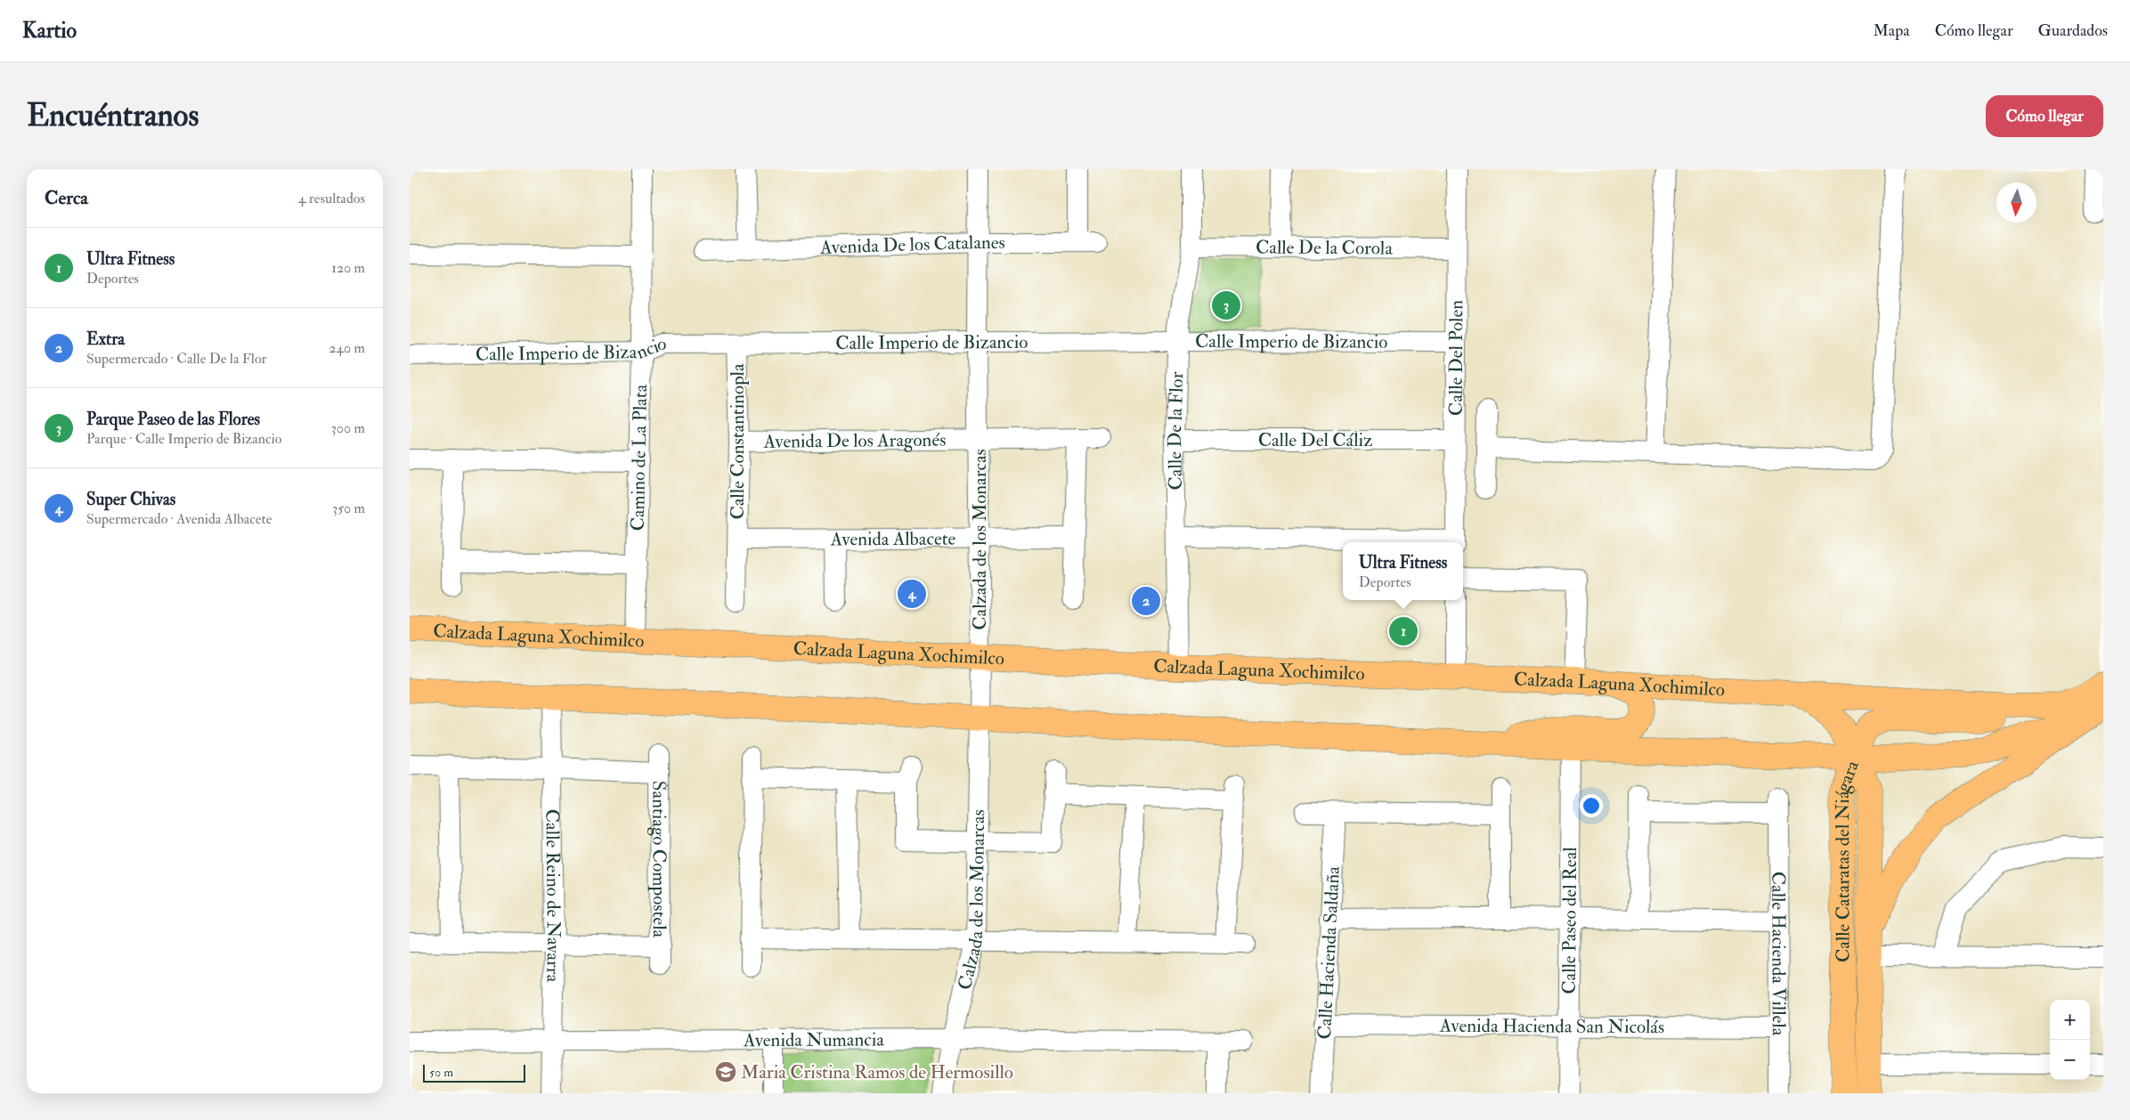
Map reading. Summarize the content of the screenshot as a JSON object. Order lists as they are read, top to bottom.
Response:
{
  "streets": {
    "main road": ["Calzada Laguna Xochimilco", "Calle Cataratas del Niágara"],
    "street": [
      "Avenida De los Catalanes",
      "Calle De la Corola",
      "Calle Imperio de Bizancio",
      "Calle Del Polen",
      "Calle De la Flor",
      "Avenida De los Aragonés",
      "Calle Del Cáliz",
      "Calle Constantinopla",
      "Camino de La Plata",
      "Avenida Albacete",
      "Calzada de los Monarcas",
      "Santiago Compostela",
      "Calle Reino de Navarra",
      "Calle Paseo del Real",
      "Calle Hacienda Saldaña",
      "Calle Hacienda Villela",
      "Avenida Hacienda San Nicolás",
      "Avenida Numancia"
    ]
  },
  "crossings": [
    ["Avenida De los Catalanes", "Calzada de los Monarcas"],
    ["Calle De la Corola", "Calle Del Polen"],
    ["Calle De la Corola", "Calle De la Flor"],
    ["Calle Imperio de Bizancio", "Calle Del Polen"],
    ["Calle Imperio de Bizancio", "Calle De la Flor"],
    ["Calle Imperio de Bizancio", "Calle Constantinopla"],
    ["Calle Imperio de Bizancio", "Camino de La Plata"],
    ["Calle Imperio de Bizancio", "Calzada de los Monarcas"],
    ["Calle Del Polen", "Calle Del Cáliz"],
    ["Calle De la Flor", "Calle Del Cáliz"],
    ["Calle De la Flor", "Calzada Laguna Xochimilco"],
    ["Avenida De los Aragonés", "Calle Constantinopla"],
    ["Avenida De los Aragonés", "Calzada de los Monarcas"],
    ["Calle Constantinopla", "Avenida Albacete"],
    ["Camino de La Plata", "Calzada Laguna Xochimilco"],
    ["Avenida Albacete", "Calzada de los Monarcas"],
    ["Calzada de los Monarcas", "Calzada Laguna Xochimilco"],
    ["Calzada de los Monarcas", "Avenida Numancia"],
    ["Santiago Compostela", "Calle Reino de Navarra"],
    ["Calle Reino de Navarra", "Avenida Numancia"],
    ["Calle Paseo del Real", "Avenida Hacienda San Nicolás"],
    ["Calle Hacienda Saldaña", "Avenida Hacienda San Nicolás"],
    ["Calle Hacienda Villela", "Avenida Hacienda San Nicolás"]
  ],
  "places": {
    "school or university": ["Maria Cristina Ramos de Hermosillo"]
  },
  "scale_bar": "50 m",
  "north": "bottom",
  "page": {
    "header": "Kartio",
    "nav": ["Mapa", "Cómo llegar", "Guardados"],
    "buttons": "Cómo llegar",
    "title": "Encuéntranos",
    "heading": ["Cerca", "4 resultados"],
    "list": [
      {
        "mark": "1",
        "name": "Ultra Fitness",
        "note": "Deportes",
        "value": "120 m"
      },
      {
        "mark": "2",
        "name": "Extra",
        "note": "Supermercado · Calle De la Flor",
        "value": "240 m"
      },
      {
        "mark": "3",
        "name": "Parque Paseo de las Flores",
        "note": "Parque · Calle Imperio de Bizancio",
        "value": "300 m"
      },
      {
        "mark": "4",
        "name": "Super Chivas",
        "note": "Supermercado · Avenida Albacete",
        "value": "350 m"
      }
    ],
    "pins": [
      "3",
      "4",
      "2",
      "1"
    ],
    "popup": ["Ultra Fitness", "Deportes"],
    "map_buttons": ["+", "−"],
    "scale": "50 m"
  }
}
